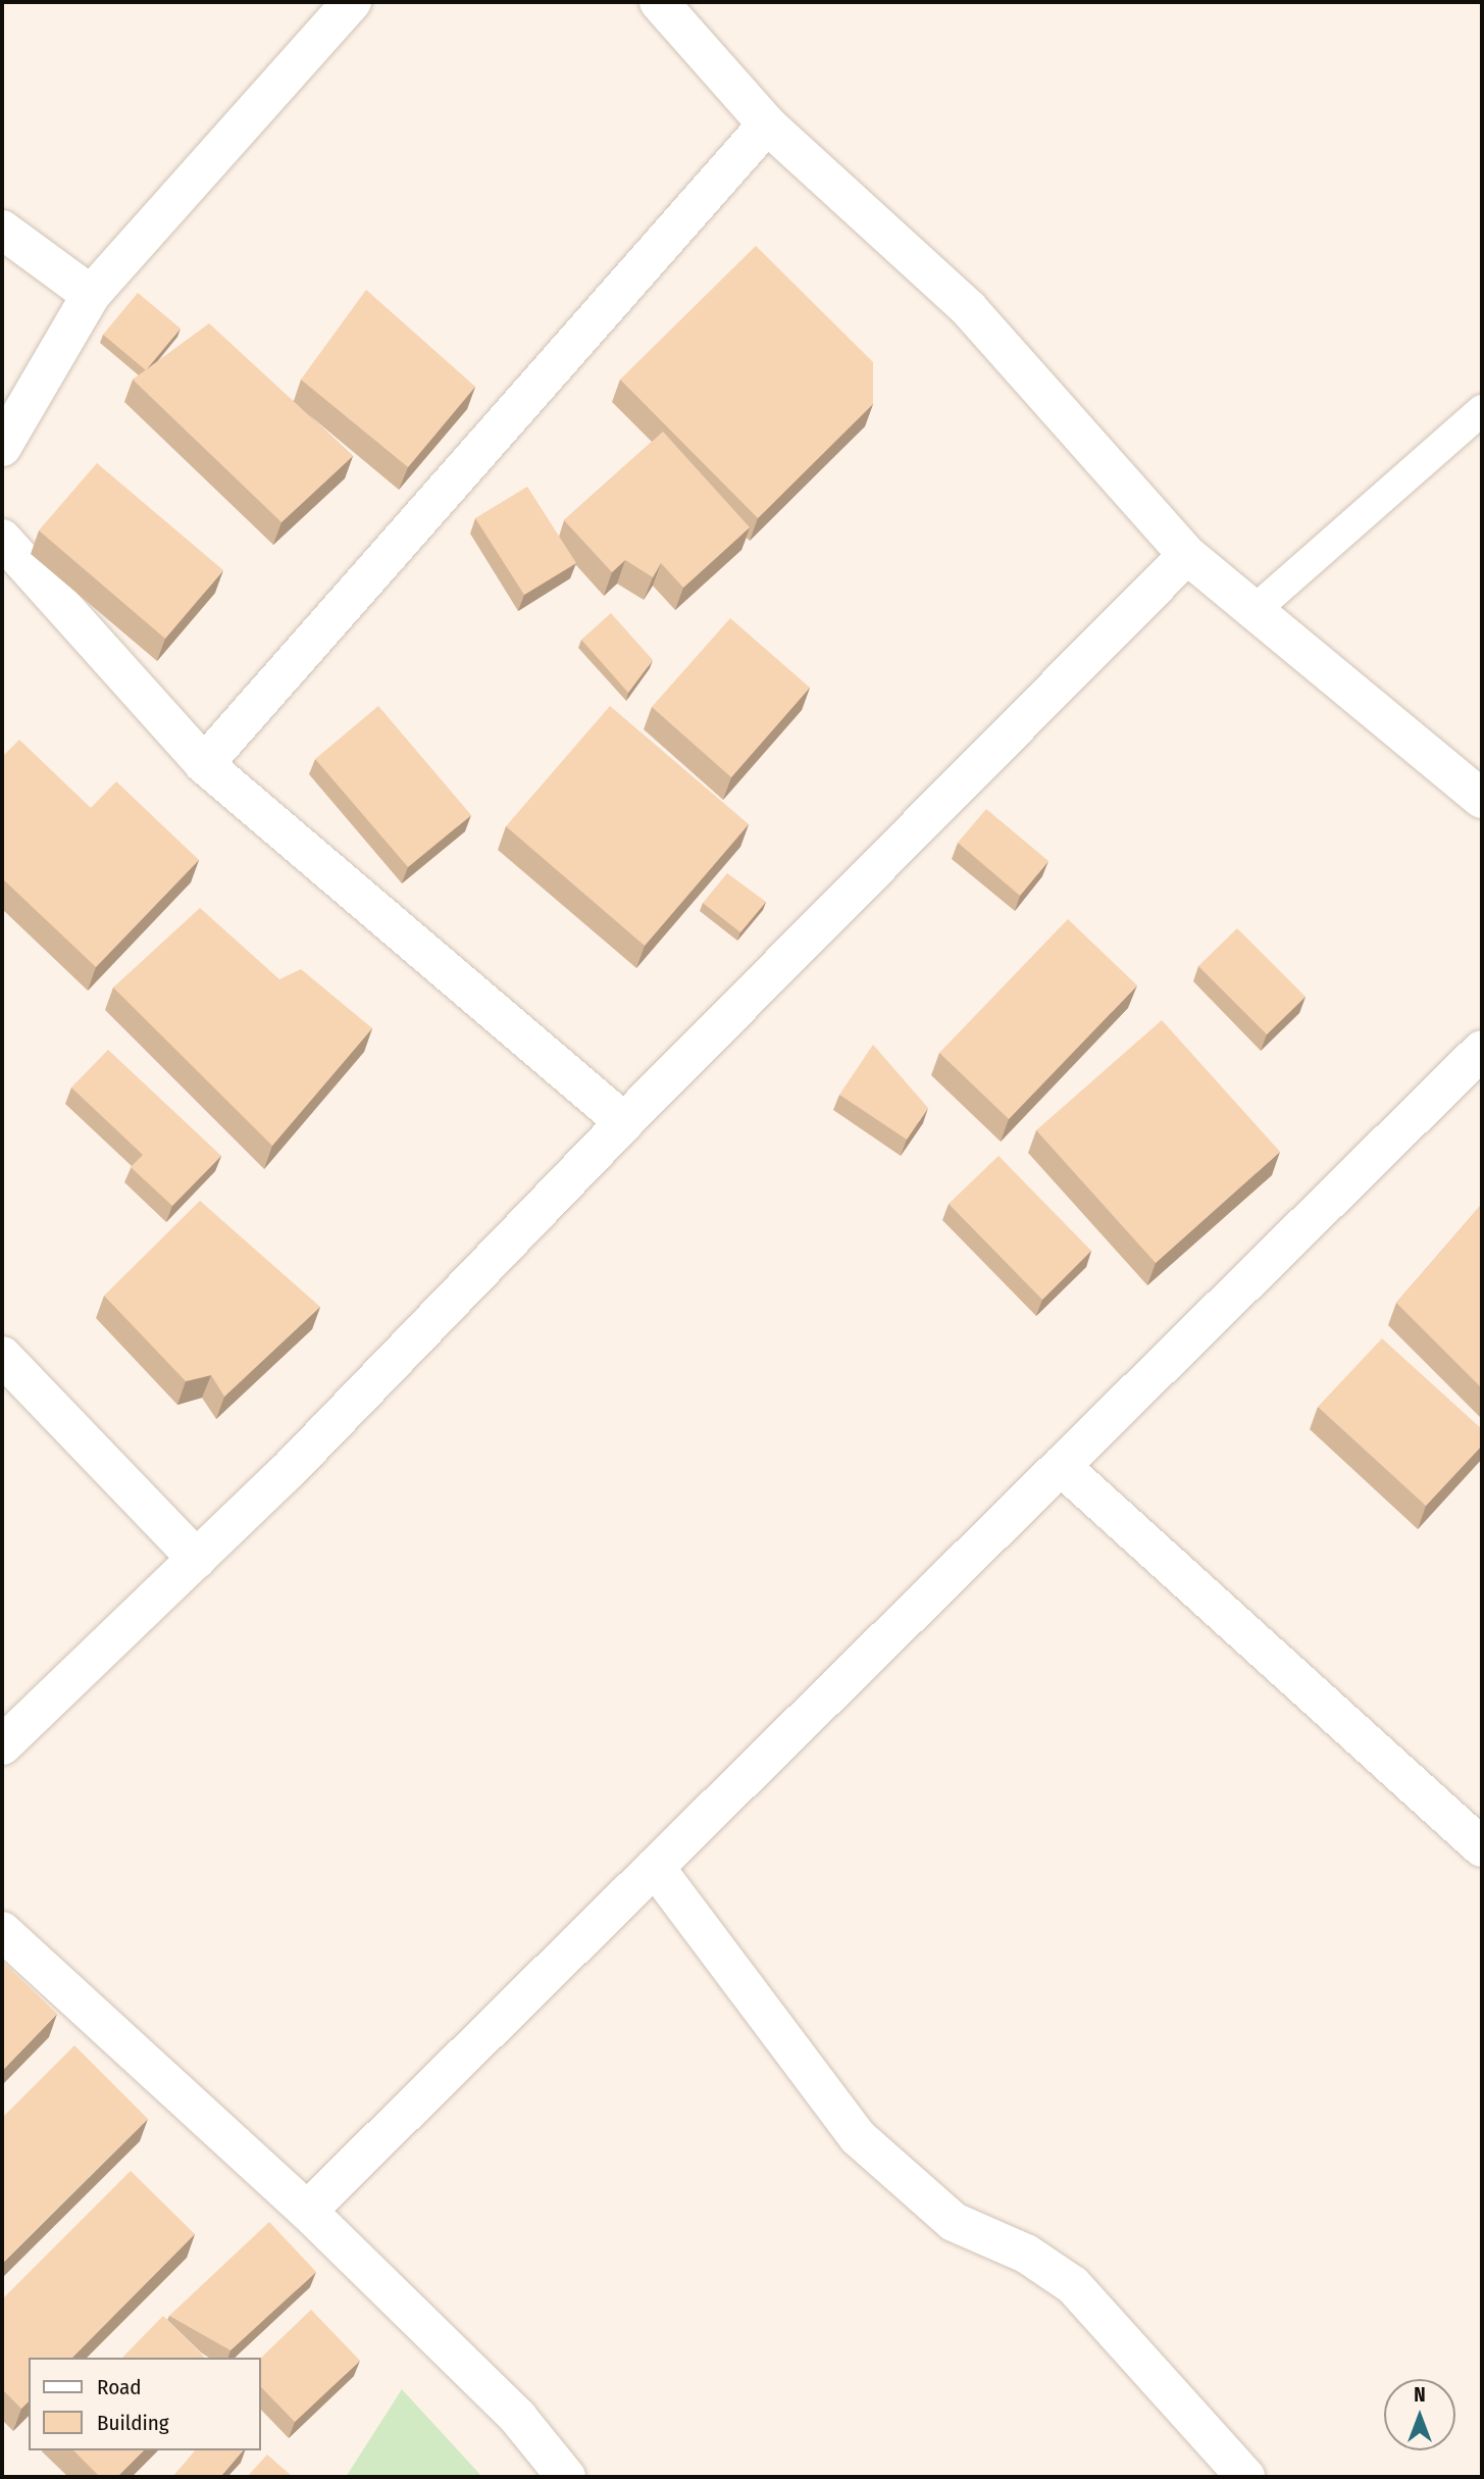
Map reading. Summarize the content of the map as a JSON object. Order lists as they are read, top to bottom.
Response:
{
  "legend": ["Road", "Building"],
  "north": "top"
}
